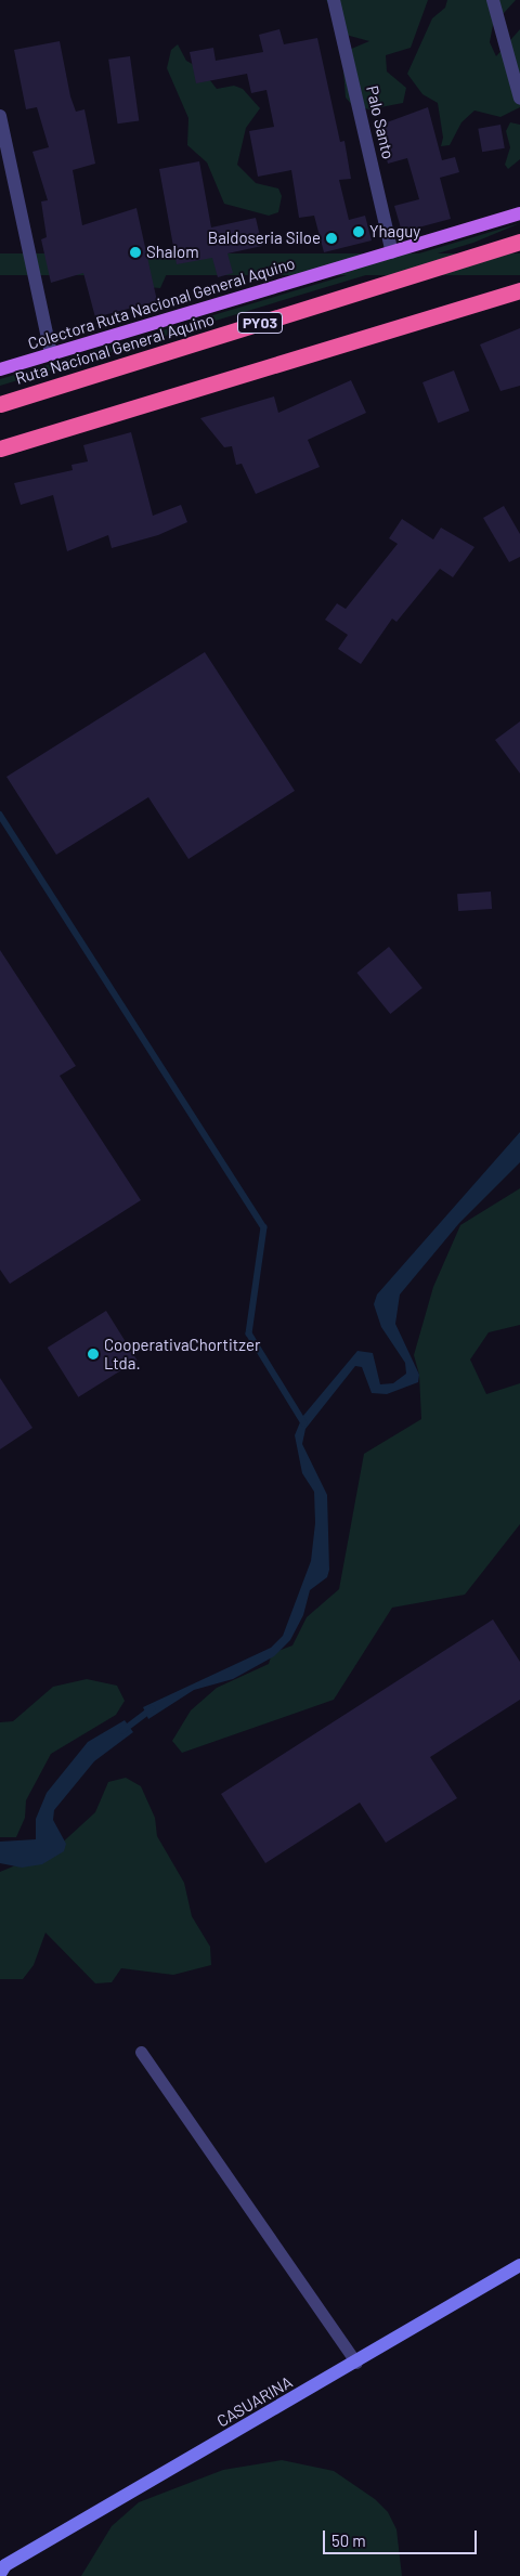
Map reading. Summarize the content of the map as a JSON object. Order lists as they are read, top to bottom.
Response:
{
  "streets": {
    "highway": ["PY03", "Ruta Nacional General Aquino"],
    "main road": ["Colectora Ruta Nacional General Aquino"],
    "street": ["Palo Santo", "CASUARINA"]
  },
  "crossings": [
    ["Palo Santo", "Colectora Ruta Nacional General Aquino"]
  ],
  "places": [
    "Yhaguy",
    "Baldoseria Siloe",
    "Shalom",
    "CooperativaChortitzer Ltda."
  ],
  "scale_bar": "50 m"
}
